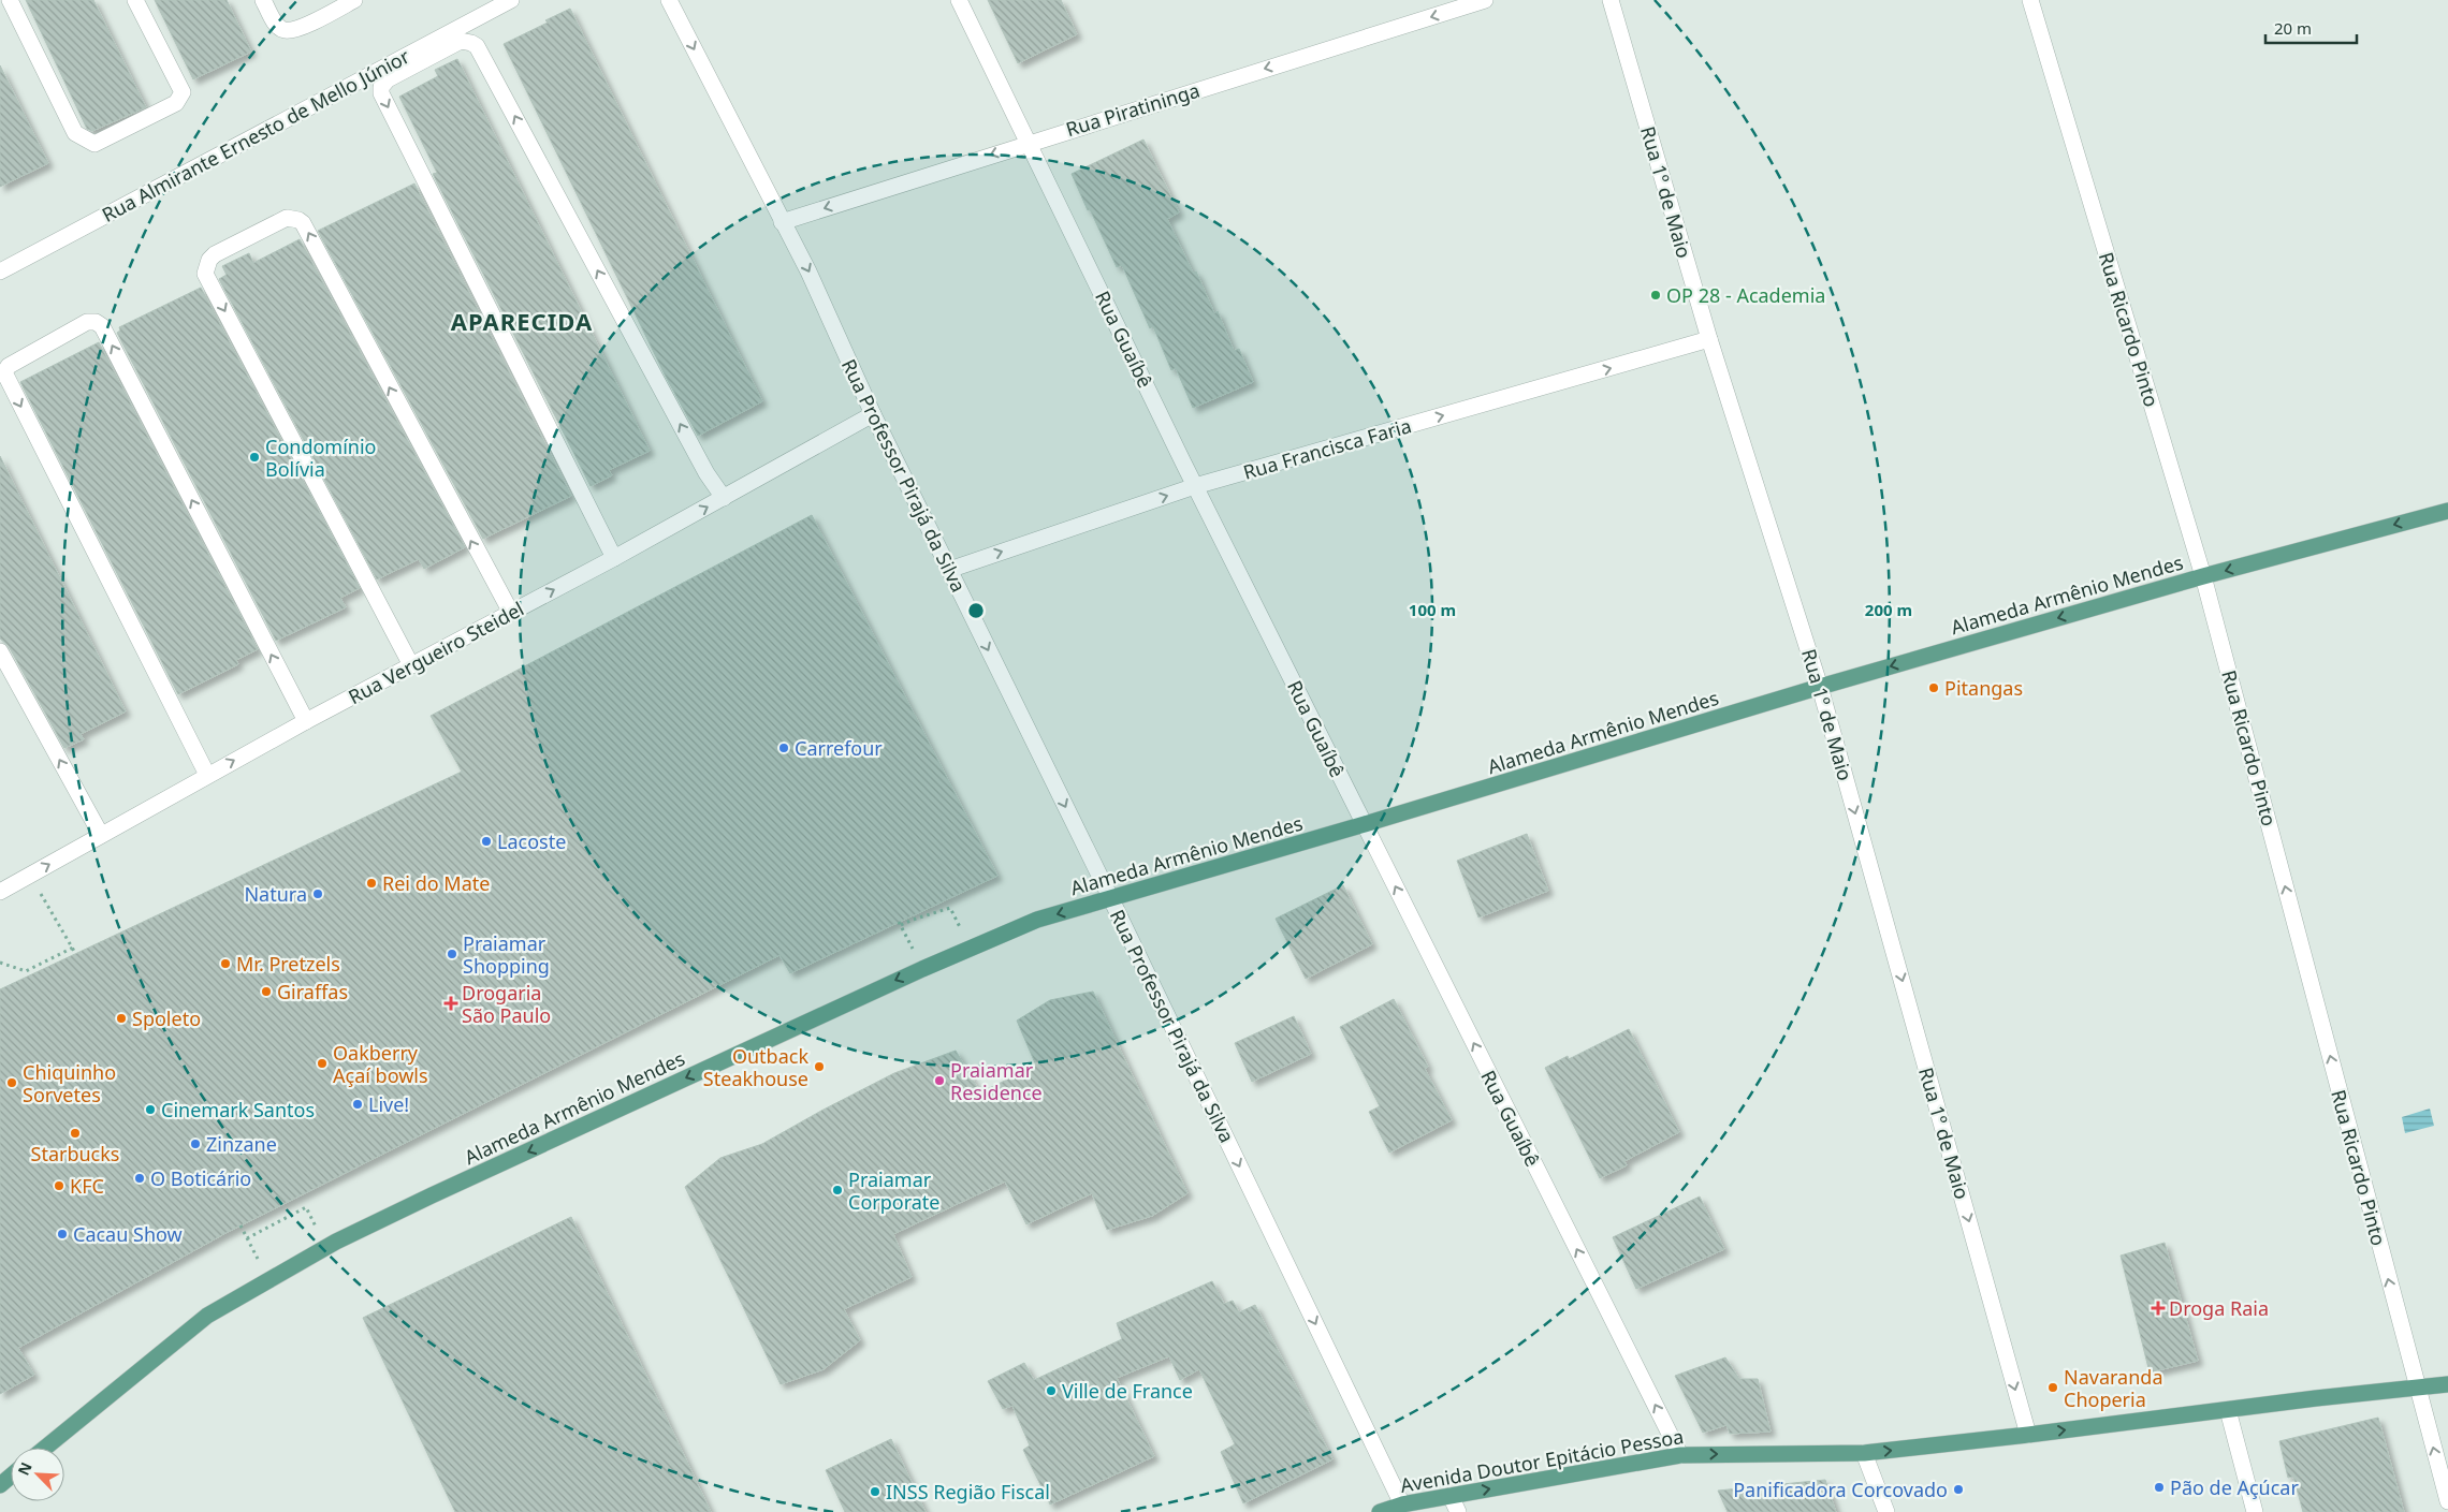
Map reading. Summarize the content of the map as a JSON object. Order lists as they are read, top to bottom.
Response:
{
  "streets": {
    "main road": ["Alameda Armênio Mendes", "Avenida Doutor Epitácio Pessoa"],
    "street": [
      "Rua Piratininga",
      "Rua Almirante Ernesto de Mello Júnior",
      "Rua 1º de Maio",
      "Rua Ricardo Pinto",
      "Rua Guaíbê",
      "Rua Francisca Faria",
      "Rua Professor Pirajá da Silva",
      "Rua Vergueiro Steidel"
    ]
  },
  "crossings": [
    ["Rua Piratininga", "Rua Guaíbê"],
    ["Rua Piratininga", "Rua Professor Pirajá da Silva"],
    ["Rua 1º de Maio", "Rua Francisca Faria"],
    ["Rua 1º de Maio", "Alameda Armênio Mendes"],
    ["Rua 1º de Maio", "Avenida Doutor Epitácio Pessoa"],
    ["Rua Ricardo Pinto", "Alameda Armênio Mendes"],
    ["Rua Ricardo Pinto", "Avenida Doutor Epitácio Pessoa"],
    ["Rua Guaíbê", "Rua Francisca Faria"],
    ["Rua Guaíbê", "Alameda Armênio Mendes"],
    ["Rua Guaíbê", "Avenida Doutor Epitácio Pessoa"],
    ["Rua Francisca Faria", "Rua Professor Pirajá da Silva"],
    ["Rua Professor Pirajá da Silva", "Alameda Armênio Mendes"],
    ["Rua Professor Pirajá da Silva", "Rua Vergueiro Steidel"],
    ["Rua Professor Pirajá da Silva", "Avenida Doutor Epitácio Pessoa"]
  ],
  "one_way": [
    "Rua Piratininga",
    "Rua 1º de Maio",
    "Rua Ricardo Pinto",
    "Rua Guaíbê",
    "Rua Francisca Faria",
    "Rua Professor Pirajá da Silva",
    "Alameda Armênio Mendes",
    "Rua Vergueiro Steidel",
    "Avenida Doutor Epitácio Pessoa"
  ],
  "districts": ["APARECIDA"],
  "places": {
    "other": [
      "OP 28 - Academia",
      "Condomínio Bolívia",
      "Pitangas",
      "Carrefour",
      "Lacoste",
      "Rei do Mate",
      "Natura",
      "Praiamar Shopping",
      "Mr. Pretzels",
      "Giraffas",
      "Spoleto",
      "Oakberry Açaí bowls",
      "Outback Steakhouse",
      "Praiamar Residence",
      "Chiquinho Sorvetes",
      "Live!",
      "Cinemark Santos",
      "Starbucks",
      "Zinzane",
      "O Boticário",
      "KFC",
      "Praiamar Corporate",
      "Cacau Show",
      "Navaranda Choperia",
      "Ville de France",
      "Pão de Açúcar",
      "Panificadora Corcovado",
      "INSS Região Fiscal"
    ],
    "health": ["Drogaria São Paulo", "Droga Raia"]
  },
  "scale_bar": "20 m",
  "north": "top left",
  "rings": ["100 m", "200 m"]
}
